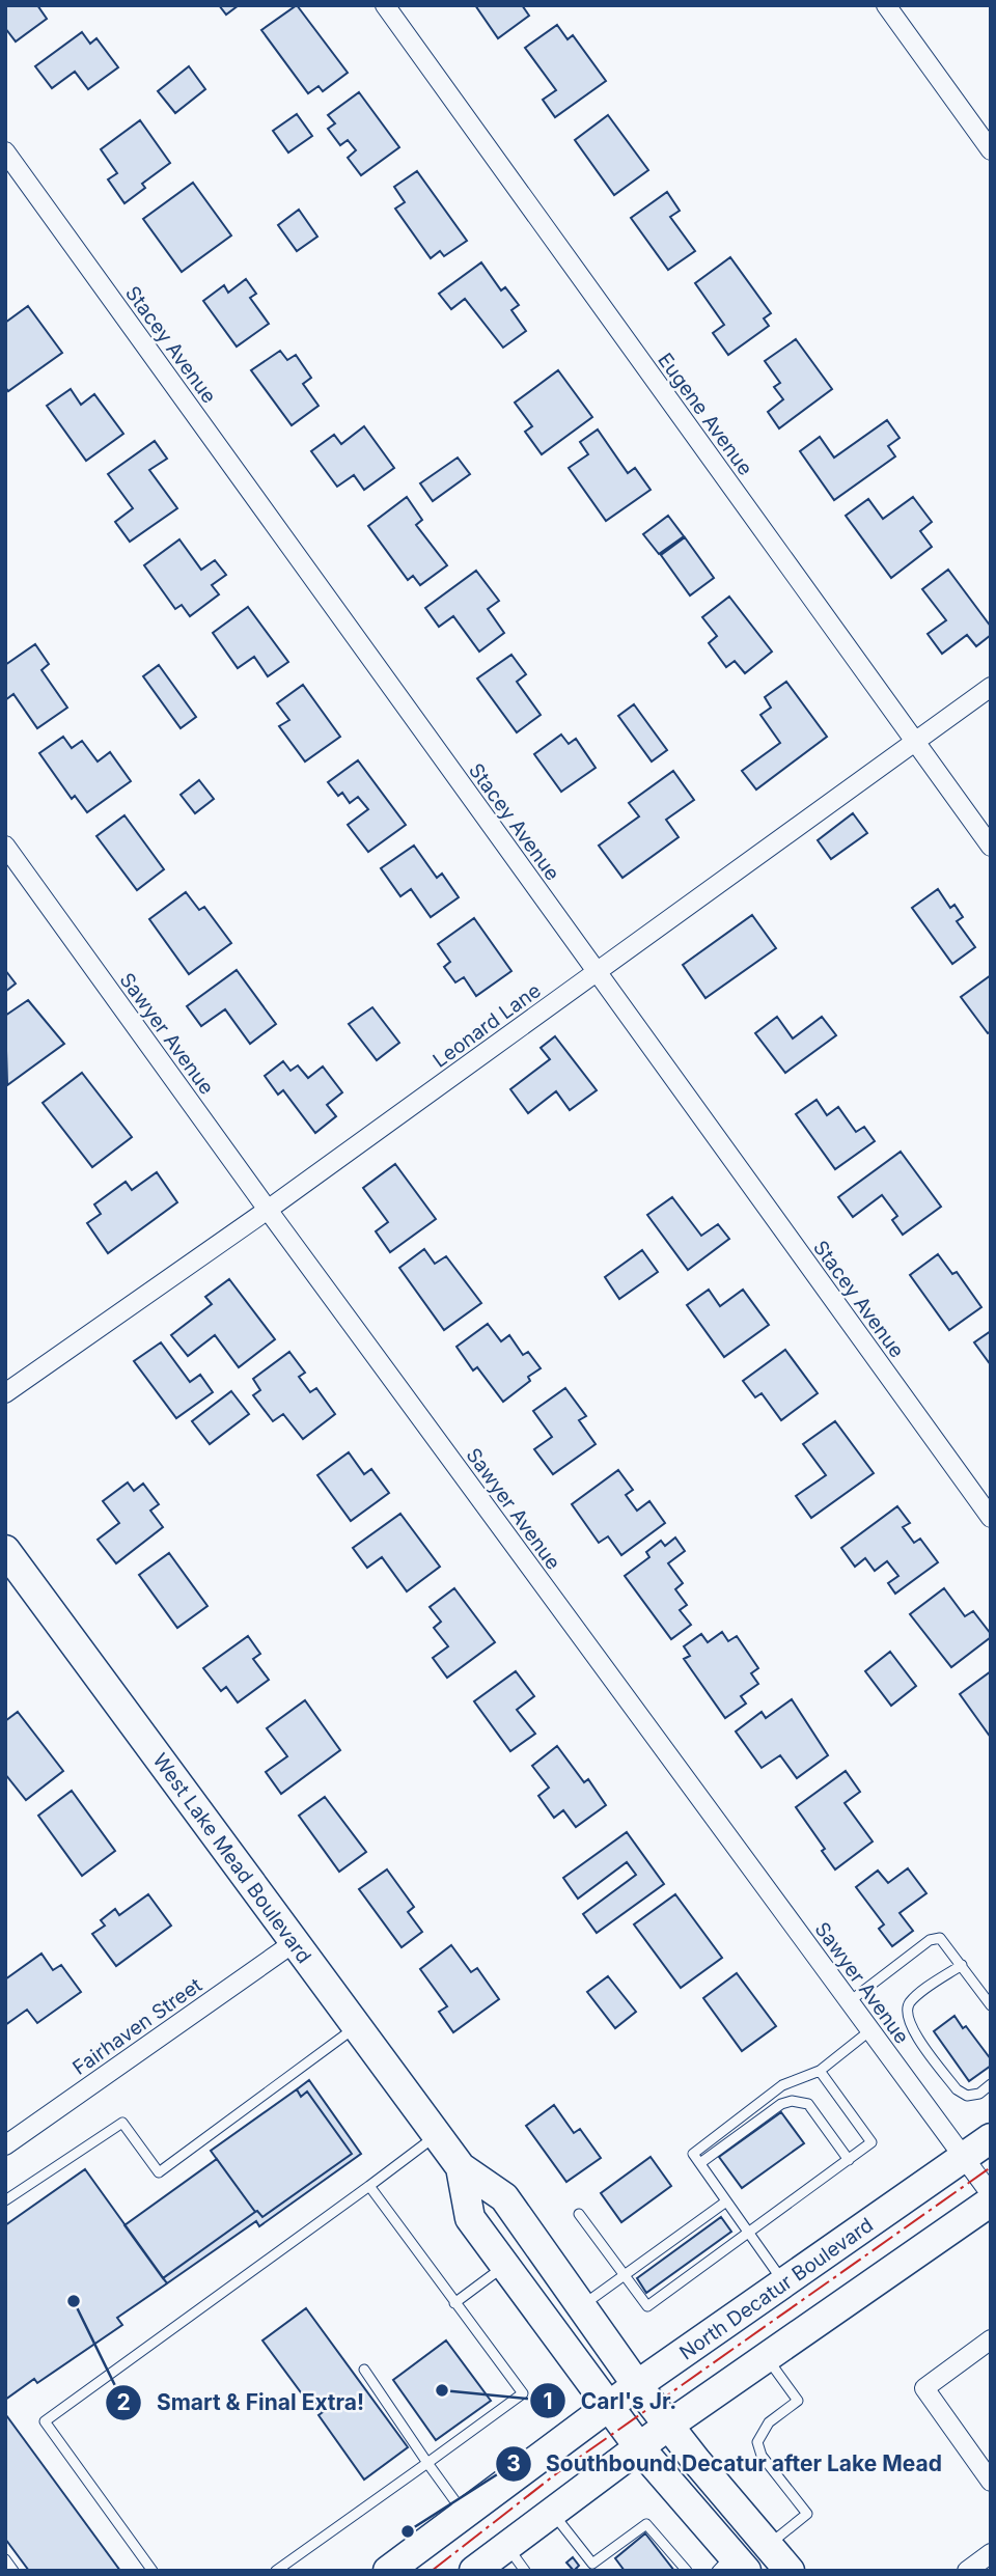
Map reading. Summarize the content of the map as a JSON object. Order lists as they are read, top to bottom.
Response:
{
  "streets": {
    "main road": ["West Lake Mead Boulevard", "North Decatur Boulevard"],
    "street": [
      "Stacey Avenue",
      "Eugene Avenue",
      "Leonard Lane",
      "Sawyer Avenue",
      "Fairhaven Street"
    ]
  },
  "crossings": [
    ["Stacey Avenue", "Leonard Lane"],
    ["Eugene Avenue", "Leonard Lane"],
    ["Leonard Lane", "Sawyer Avenue"],
    ["Sawyer Avenue", "North Decatur Boulevard"],
    ["West Lake Mead Boulevard", "Fairhaven Street"],
    ["West Lake Mead Boulevard", "North Decatur Boulevard"]
  ],
  "places": ["Smart & Final Extra!", "Carl's Jr.", "Southbound Decatur after Lake Mead"]
}
